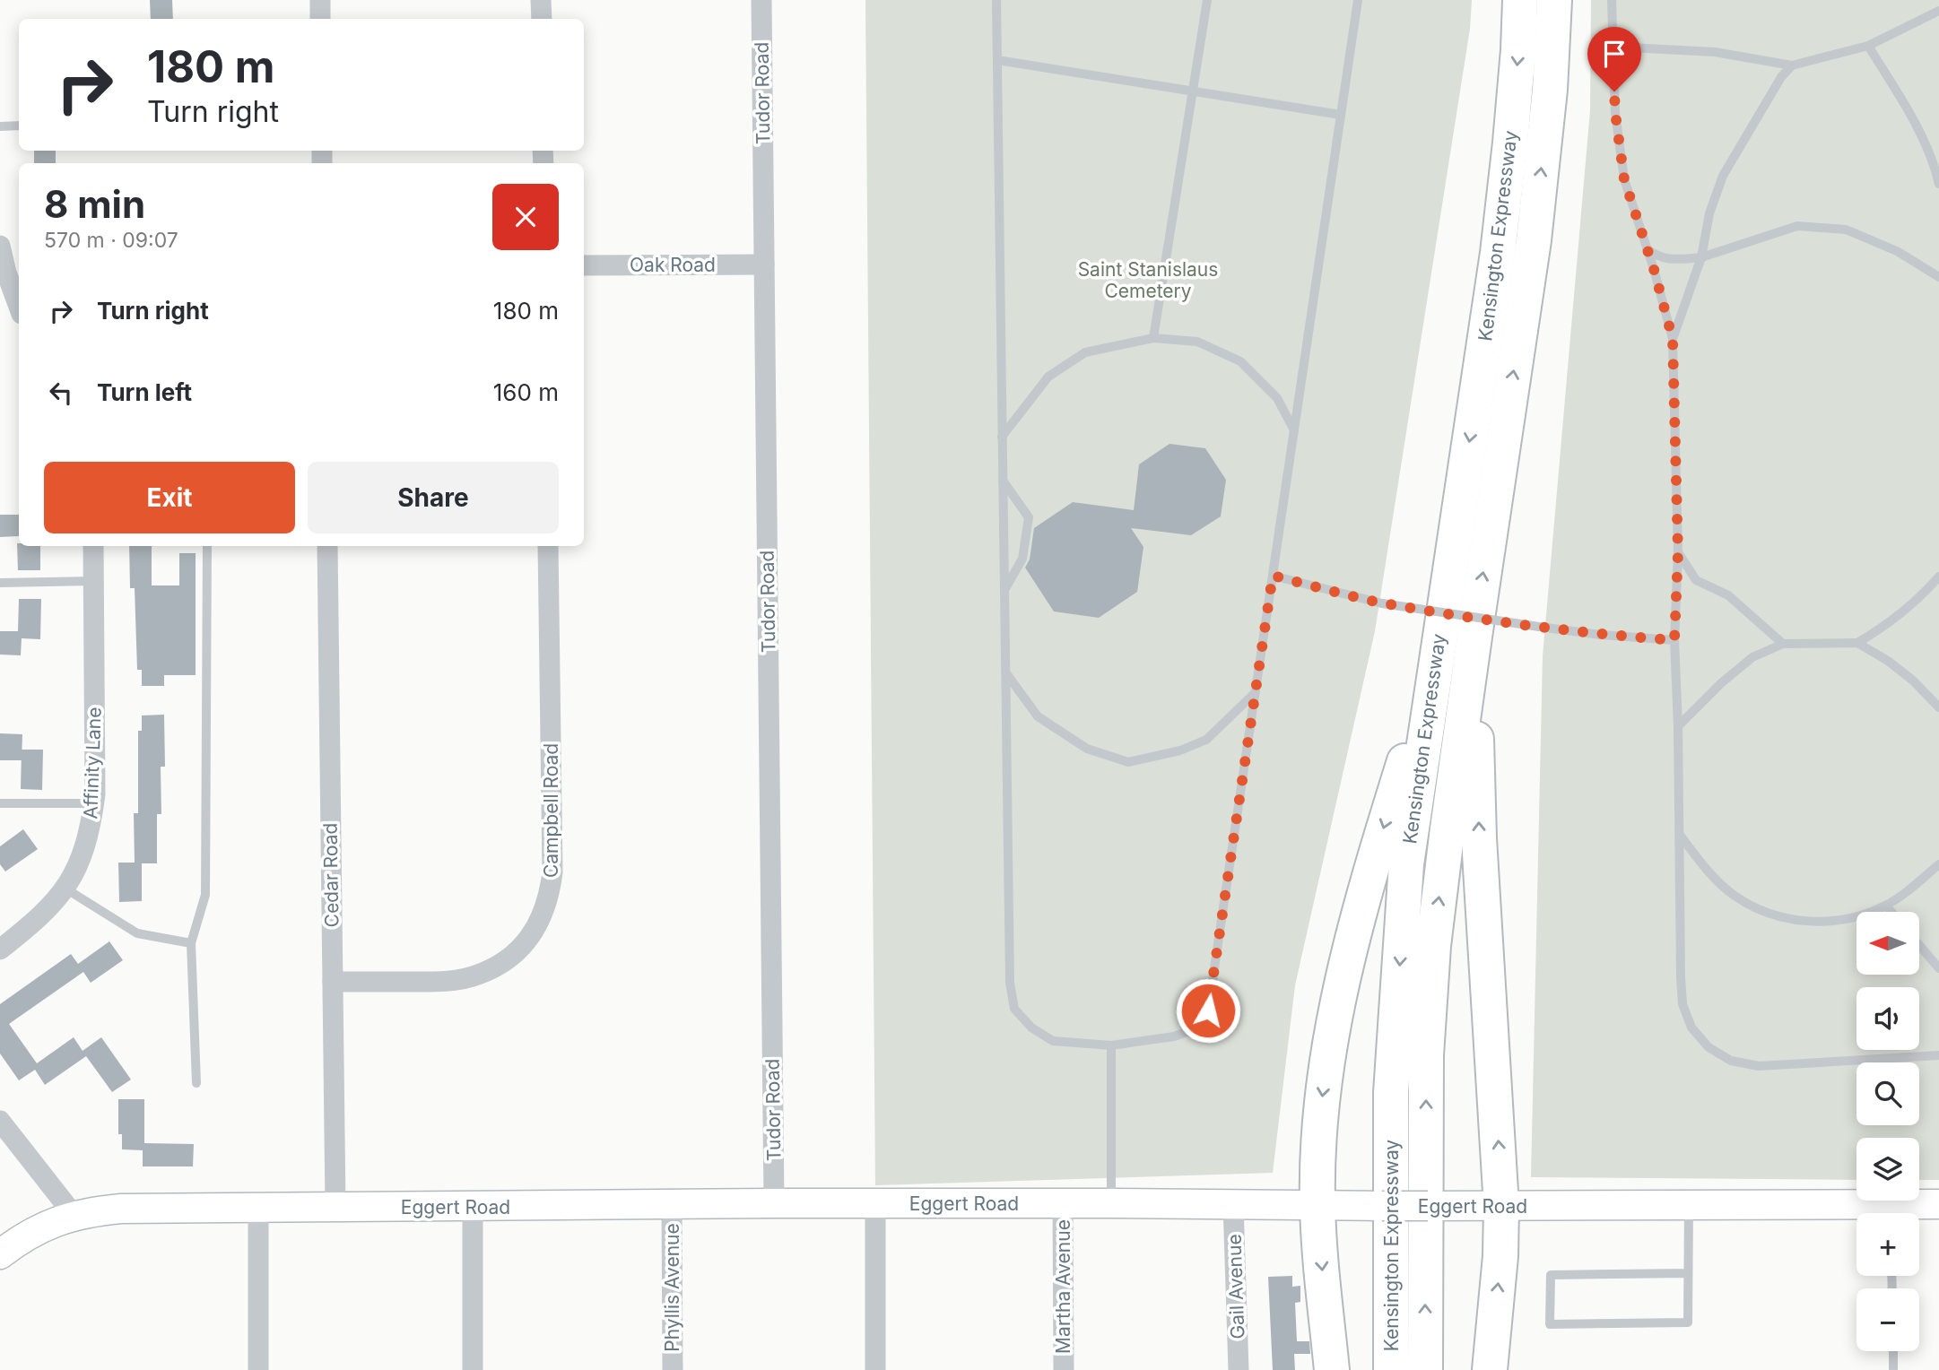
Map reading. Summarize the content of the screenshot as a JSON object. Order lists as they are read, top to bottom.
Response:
{
  "streets": {
    "highway": ["Kensington Expressway"],
    "street": [
      "Tudor Road",
      "Oak Road",
      "Affinity Lane",
      "Campbell Road",
      "Cedar Road",
      "Eggert Road",
      "Martha Avenue",
      "Gail Avenue",
      "Phyllis Avenue"
    ]
  },
  "crossings": [
    ["Tudor Road", "Oak Road"],
    ["Tudor Road", "Eggert Road"],
    ["Campbell Road", "Cedar Road"],
    ["Cedar Road", "Eggert Road"],
    ["Eggert Road", "Martha Avenue"],
    ["Eggert Road", "Gail Avenue"],
    ["Eggert Road", "Phyllis Avenue"]
  ],
  "parks": ["Saint Stanislaus Cemetery"],
  "north": "left",
  "page": {
    "turn": ["180 m", "Turn right"],
    "heading": ["8 min", "570 m · 09:07"],
    "list": [
      {
        "name": "Turn right",
        "value": "180 m"
      },
      {
        "name": "Turn left",
        "value": "160 m"
      }
    ],
    "buttons": ["Exit", "Share"],
    "map_buttons": ["+", "−"]
  }
}
